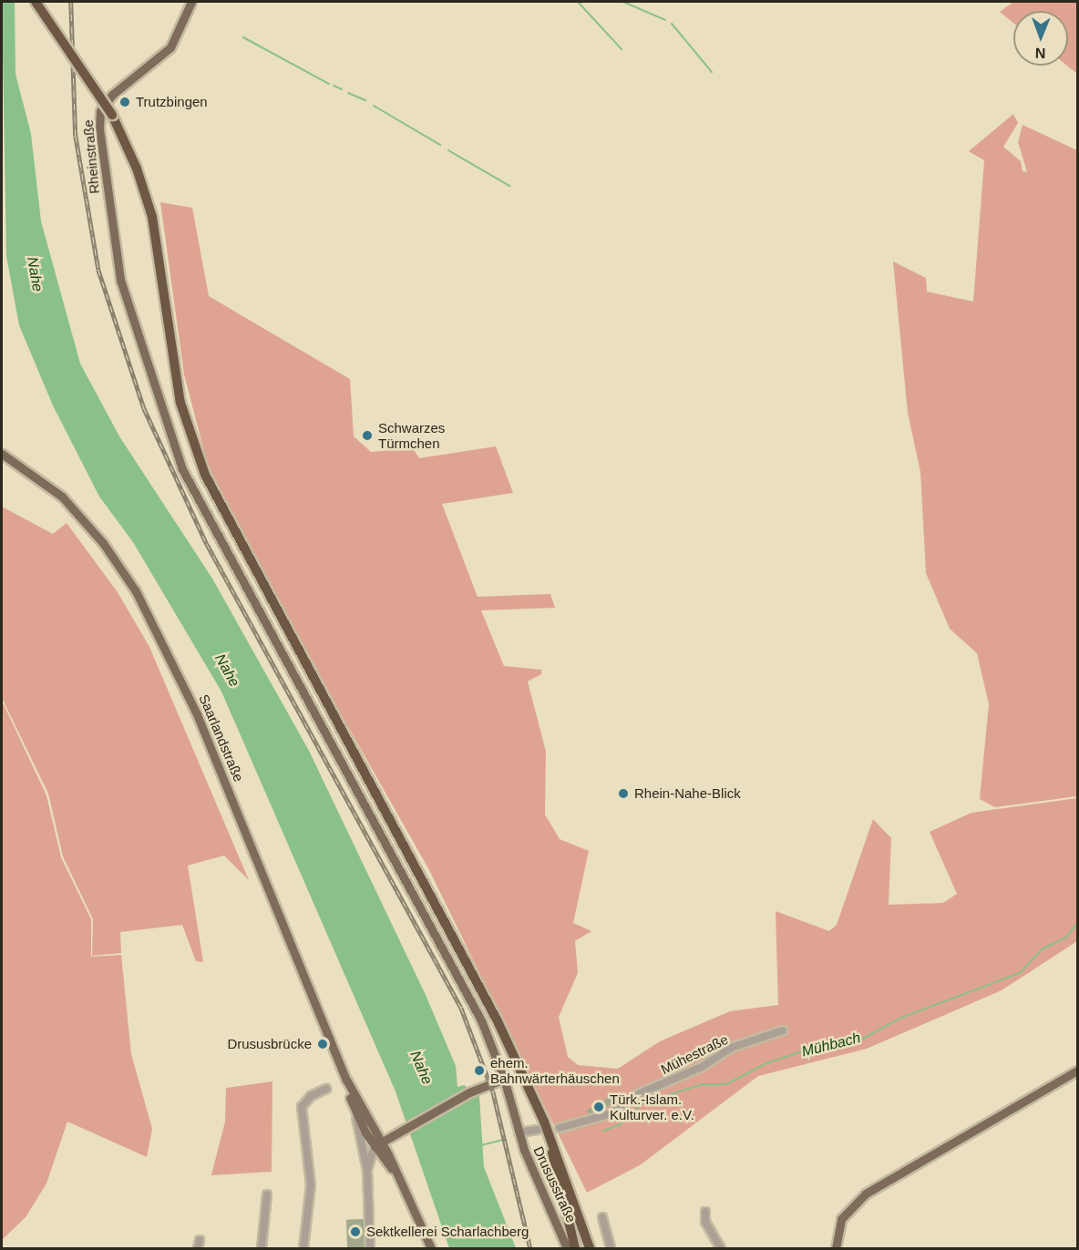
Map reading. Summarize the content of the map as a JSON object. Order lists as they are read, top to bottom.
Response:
{
  "streets": {
    "main road": ["Rheinstraße", "Saarlandstraße", "Drususstraße"],
    "street": ["Mühestraße"]
  },
  "crossings": [
    ["Rheinstraße", "Drususstraße"]
  ],
  "water": ["Nahe", "Mühbach"],
  "places": [
    "Trutzbingen",
    "Schwarzes Türmchen",
    "Rhein-Nahe-Blick",
    "Drususbrücke",
    "ehem. Bahnwärterhäuschen",
    "Türk.-Islam. Kulturver. e.V.",
    "Sektkellerei Scharlachberg"
  ],
  "north": "bottom"
}
